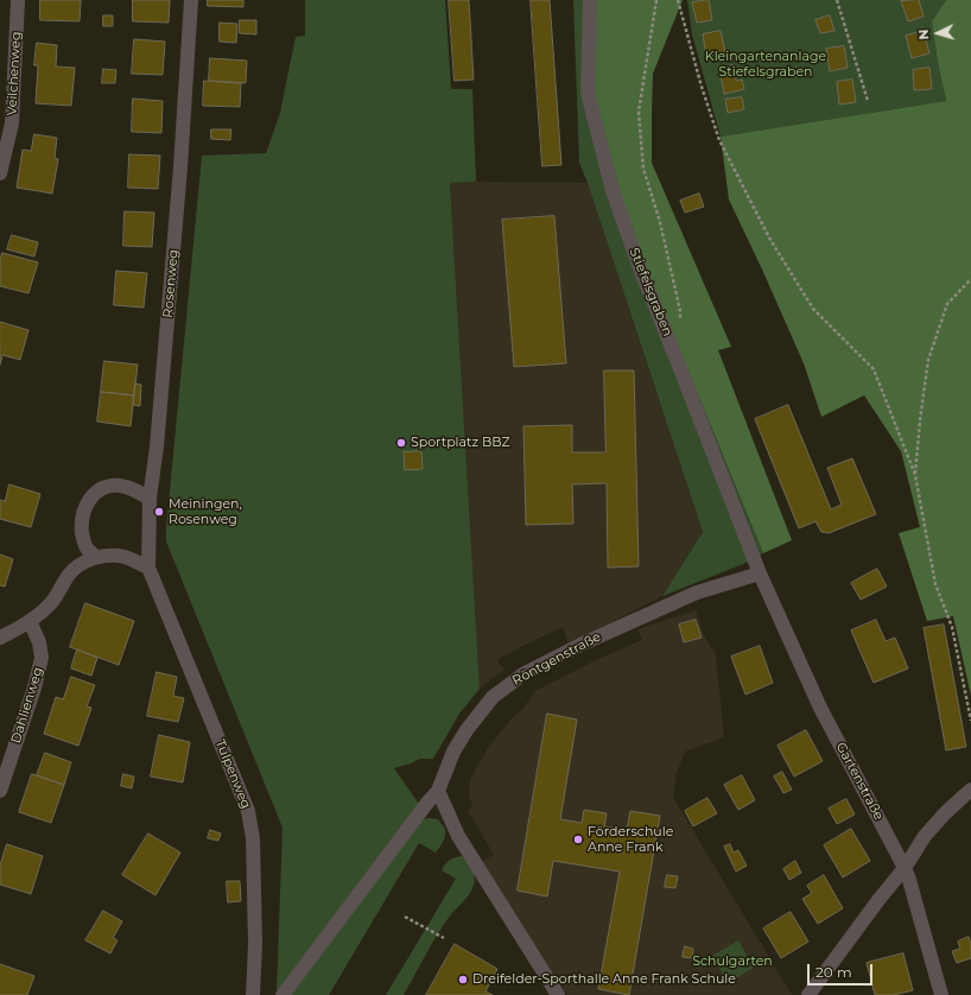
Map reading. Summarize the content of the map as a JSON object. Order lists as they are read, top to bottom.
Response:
{
  "streets": {
    "street": [
      "Veilchenweg",
      "Rosenweg",
      "Stiefelsgraben",
      "Röntgenstraße",
      "Dahlienweg",
      "Tulpenweg",
      "Gartenstraße"
    ]
  },
  "crossings": [
    ["Rosenweg", "Tulpenweg"],
    ["Stiefelsgraben", "Röntgenstraße"],
    ["Stiefelsgraben", "Gartenstraße"],
    ["Röntgenstraße", "Gartenstraße"]
  ],
  "parks": ["Kleingartenanlage Stiefelsgraben", "Schulgarten"],
  "places": [
    "Sportplatz BBZ",
    "Meiningen, Rosenweg",
    "Förderschule Anne Frank",
    "Dreifelder-Sporthalle Anne Frank Schule"
  ],
  "scale_bar": "20 m",
  "north": "left"
}
